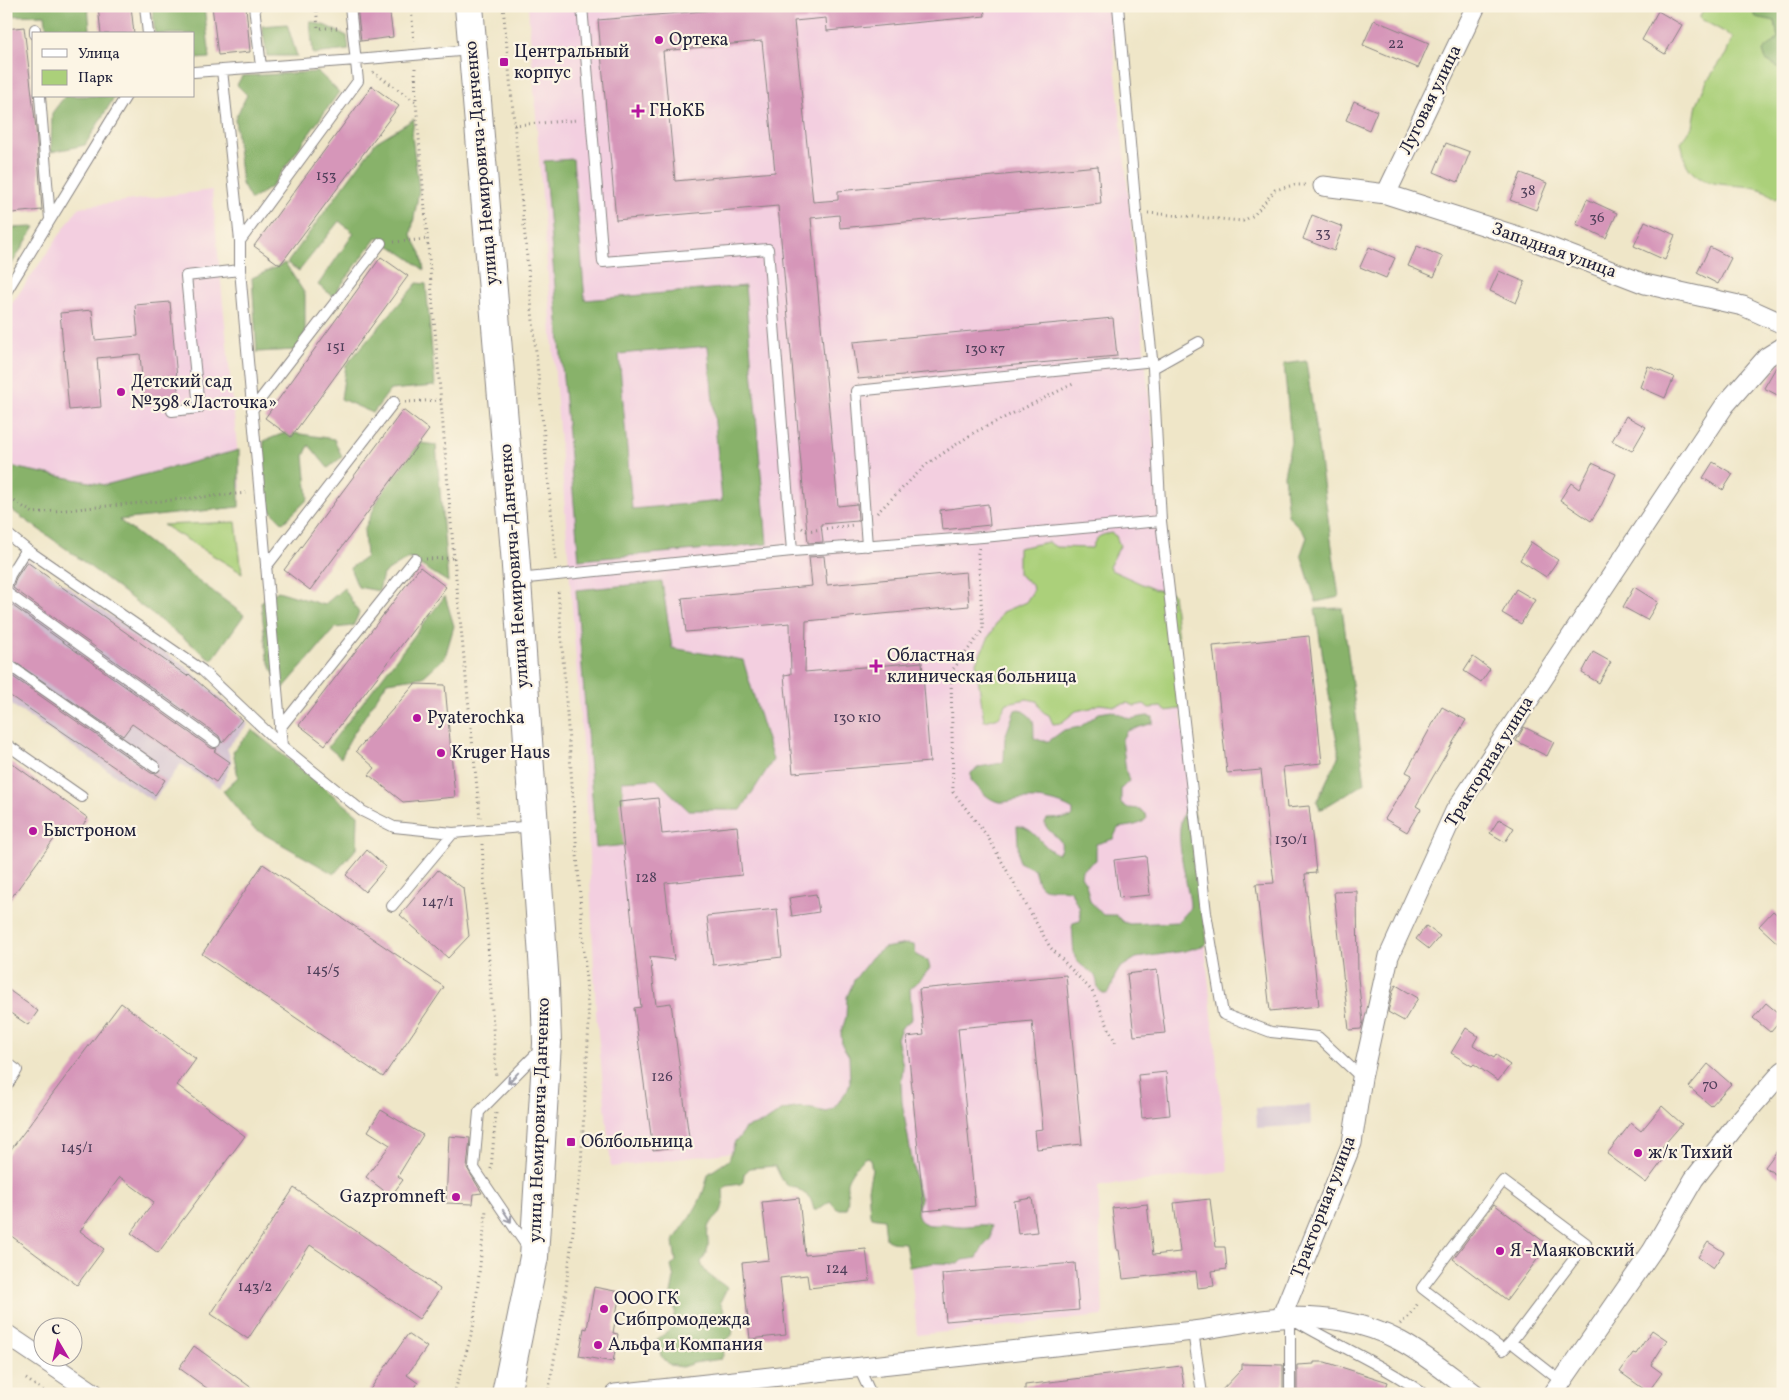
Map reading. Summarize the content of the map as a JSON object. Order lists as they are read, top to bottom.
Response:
{
  "streets": {
    "main road": ["улица Немировича-Данченко"],
    "street": ["Луговая улица", "Западная улица", "Тракторная улица"]
  },
  "crossings": [
    ["Луговая улица", "Западная улица"]
  ],
  "places": {
    "other": [
      "Ортека",
      "Детский сад №398 «Ласточка»",
      "Pyaterochka",
      "Kruger Haus",
      "Быстроном",
      "ж/к Тихий",
      "Gazpromneft",
      "Я -Маяковский",
      "ООО ГК Сибпромодежда",
      "Альфа и Компания"
    ],
    "transit": ["Центральный корпус", "Облбольница"],
    "health": ["ГНоКБ", "Областная клиническая больница"]
  },
  "house_numbers": [
    "22",
    "153",
    "38",
    "36",
    "33",
    "151",
    "130 к7",
    "130 к10",
    "130/1",
    "128",
    "147/1",
    "145/5",
    "126",
    "70",
    "145/1",
    "124",
    "143/2"
  ],
  "legend": ["Улица", "Парк"],
  "north": "top"
}
